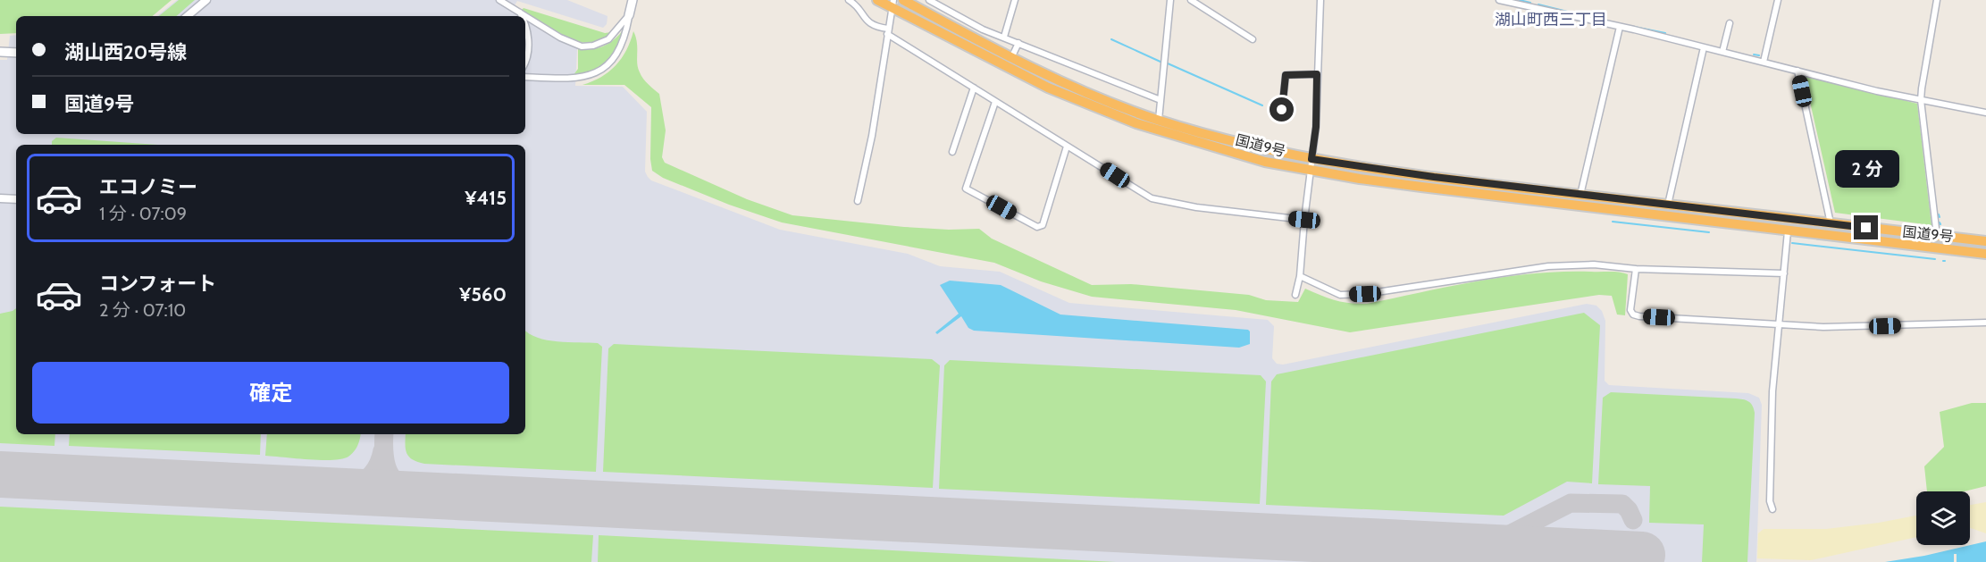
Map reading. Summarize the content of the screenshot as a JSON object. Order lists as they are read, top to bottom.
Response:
{
  "streets": {
    "highway": ["国道9号"]
  },
  "districts": ["湖山町西三丁目"],
  "page": {
    "banner": ["湖山西20号線", "国道9号"],
    "bubble": "2 分",
    "list": [
      {
        "name": "エコノミー",
        "note": "1 分 · 07:09",
        "value": "¥415"
      },
      {
        "name": "コンフォート",
        "note": "2 分 · 07:10",
        "value": "¥560"
      }
    ],
    "buttons": "確定"
  }
}
